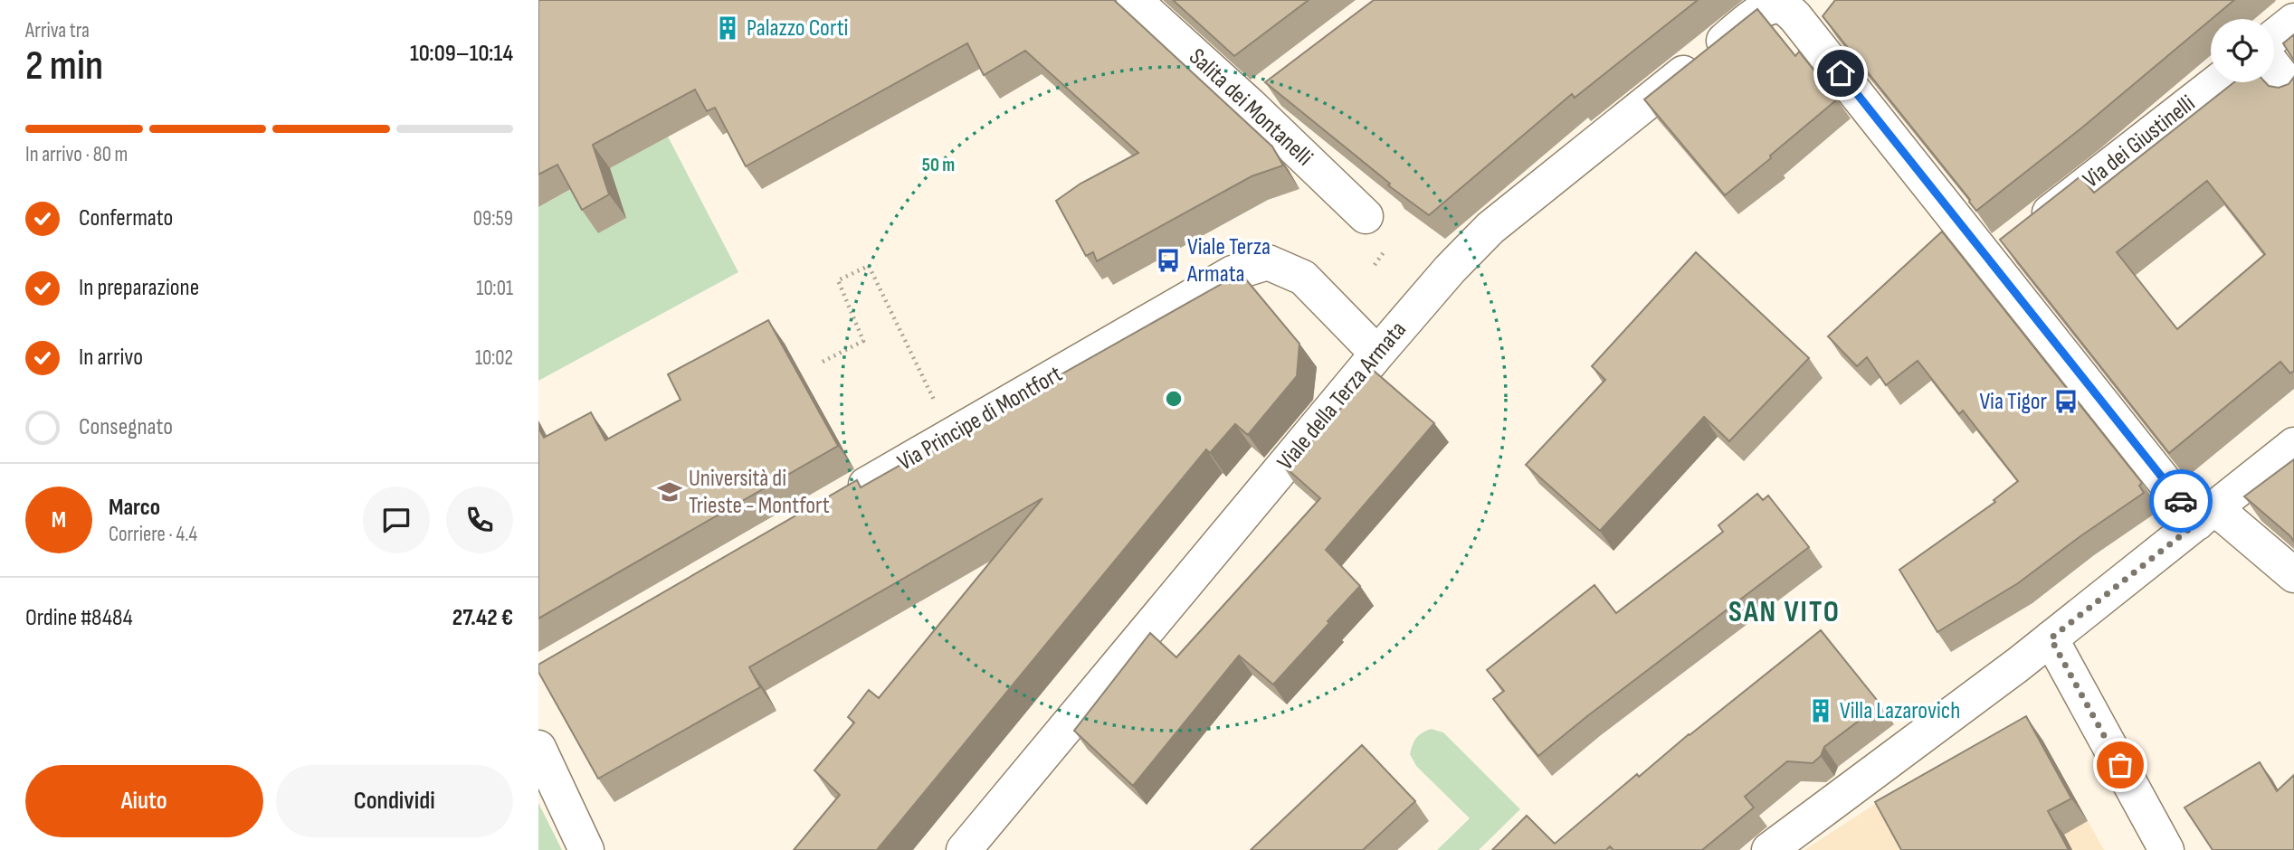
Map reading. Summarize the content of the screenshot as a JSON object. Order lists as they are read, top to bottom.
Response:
{
  "streets": {
    "street": [
      "Salita dei Montanelli",
      "Via dei Giustinelli",
      "Viale della Terza Armata",
      "Via Principe di Montfort"
    ]
  },
  "crossings": [
    ["Via dei Giustinelli", "Viale della Terza Armata"],
    ["Viale della Terza Armata", "Via Principe di Montfort"]
  ],
  "districts": ["SAN VITO"],
  "places": {
    "building": ["Palazzo Corti", "Villa Lazarovich"],
    "bus stop": ["Viale Terza Armata", "Via Tigor"],
    "school or university": ["Università di Trieste - Montfort"]
  },
  "page": {
    "heading": ["2 min", "Arriva tra", "10:09–10:14"],
    "panel": [
      "Marco",
      "Corriere · 4.4",
      "Ordine #8484",
      "27.42 €"
    ],
    "bar": "In arrivo · 80 m",
    "list": [
      ["Confermato", "09:59"],
      ["In preparazione", "10:01"],
      ["In arrivo", "10:02"],
      "Consegnato"
    ],
    "round": "M",
    "buttons": ["Aiuto", "Condividi"]
  },
  "rings": ["50 m"]
}
